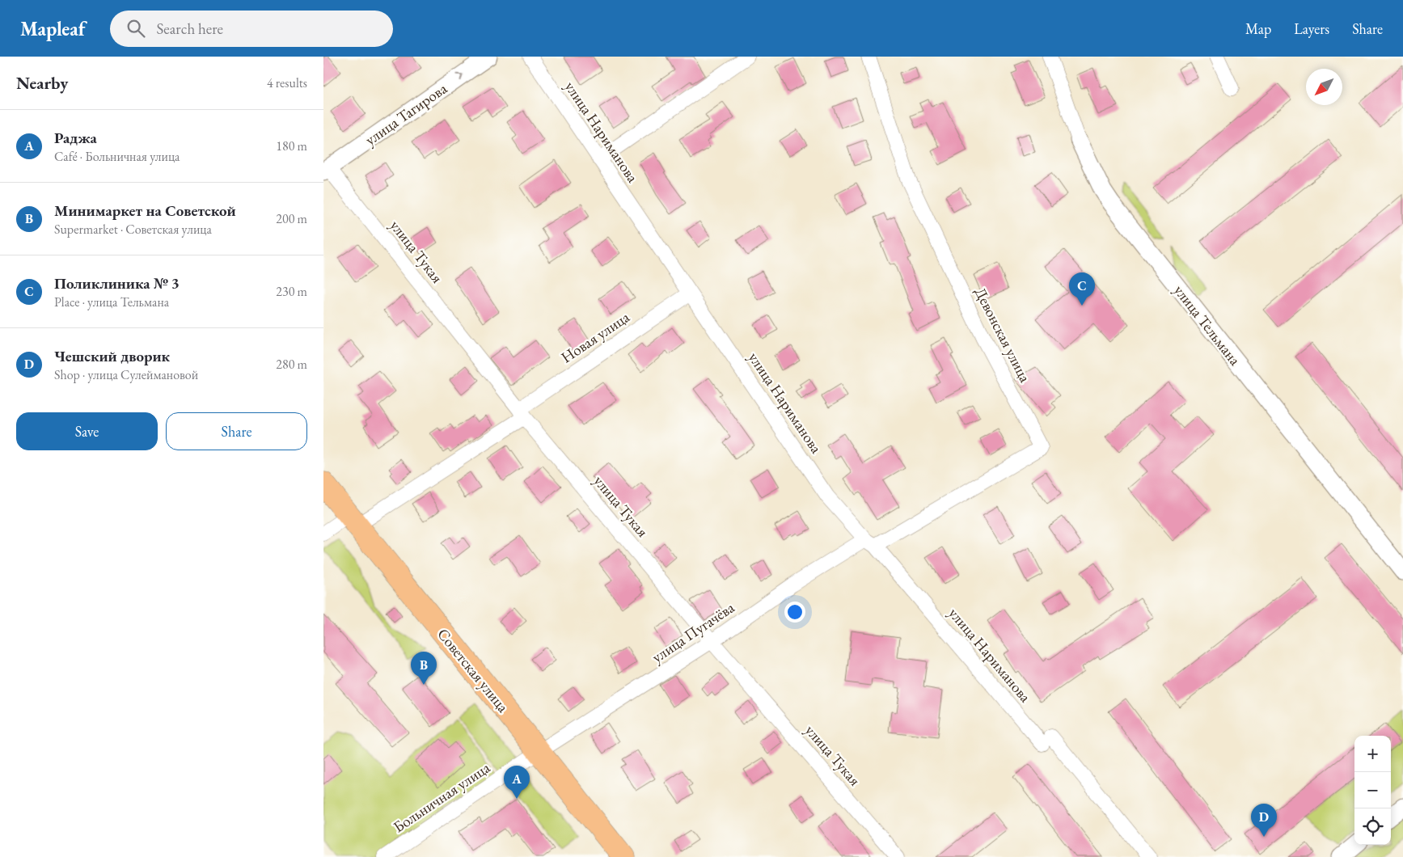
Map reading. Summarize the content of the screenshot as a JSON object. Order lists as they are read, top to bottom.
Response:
{
  "streets": {
    "main road": ["Советская улица"],
    "street": [
      "улица Тагирова",
      "улица Нариманова",
      "улица Тукая",
      "улица Тельмана",
      "Девонская улица",
      "Новая улица",
      "улица Пугачёва",
      "Больничная улица"
    ]
  },
  "crossings": [
    ["улица Тагирова", "улица Тукая"],
    ["улица Нариманова", "Девонская улица"],
    ["улица Нариманова", "Новая улица"],
    ["улица Нариманова", "улица Пугачёва"],
    ["улица Тукая", "Новая улица"],
    ["улица Тукая", "улица Пугачёва"],
    ["Девонская улица", "улица Пугачёва"],
    ["Новая улица", "Советская улица"],
    ["улица Пугачёва", "Советская улица"],
    ["улица Пугачёва", "Больничная улица"],
    ["Советская улица", "Больничная улица"]
  ],
  "one_way": ["улица Тагирова"],
  "north": "bottom left",
  "page": {
    "header": "Mapleaf",
    "search": "Search here",
    "nav": ["Map", "Layers", "Share"],
    "heading": ["Nearby", "4 results"],
    "list": [
      {
        "mark": "A",
        "name": "Раджа",
        "note": "Café · Больничная улица",
        "value": "180 m"
      },
      {
        "mark": "B",
        "name": "Минимаркет на Советской",
        "note": "Supermarket · Советская улица",
        "value": "200 m"
      },
      {
        "mark": "C",
        "name": "Поликлиника № 3",
        "note": "Place · улица Тельмана",
        "value": "230 m"
      },
      {
        "mark": "D",
        "name": "Чешский дворик",
        "note": "Shop · улица Сулеймановой",
        "value": "280 m"
      }
    ],
    "pins": [
      "C",
      "B",
      "A",
      "D"
    ],
    "buttons": ["Save", "Share"],
    "map_buttons": ["+", "−"]
  }
}
